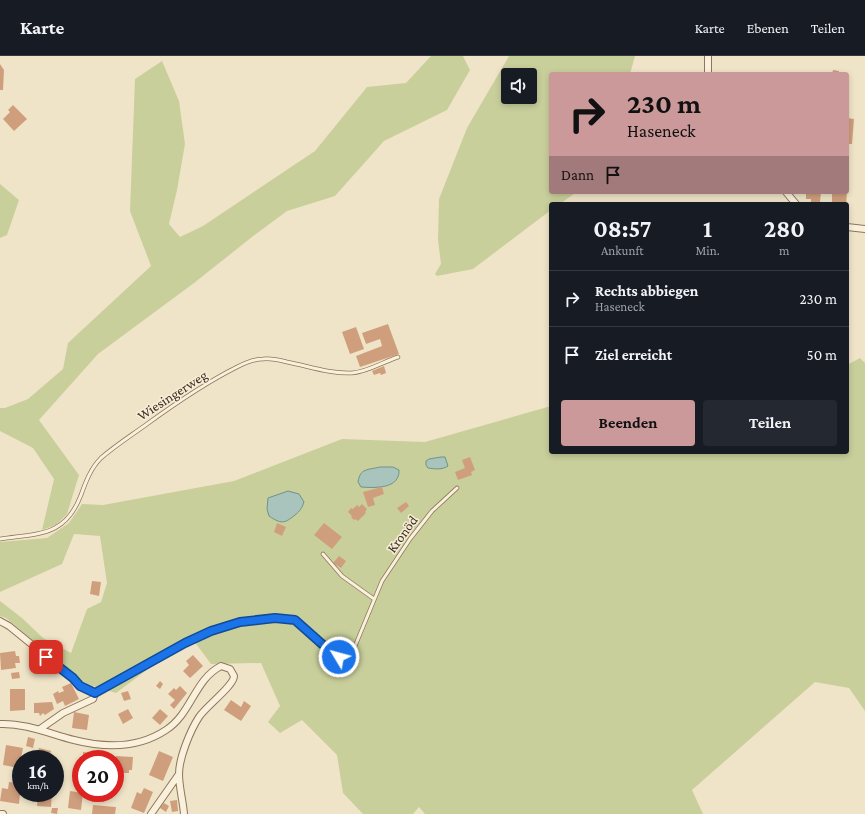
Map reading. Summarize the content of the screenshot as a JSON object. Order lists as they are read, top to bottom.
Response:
{
  "streets": {
    "lane": ["Wiesingerweg", "Kronöd"]
  },
  "page": {
    "header": "Karte",
    "nav": ["Karte", "Ebenen", "Teilen"],
    "turn": ["230 m", "Haseneck"],
    "then": "Dann",
    "eta": [
      "08:57",
      "Ankunft",
      "1",
      "Min.",
      "280",
      "m"
    ],
    "list": [
      {
        "name": "Rechts abbiegen",
        "note": "Haseneck",
        "value": "230 m"
      },
      {
        "name": "Ziel erreicht",
        "value": "50 m"
      }
    ],
    "buttons": ["Beenden", "Teilen"],
    "speed": "16 km/h",
    "limit": "20"
  }
}
